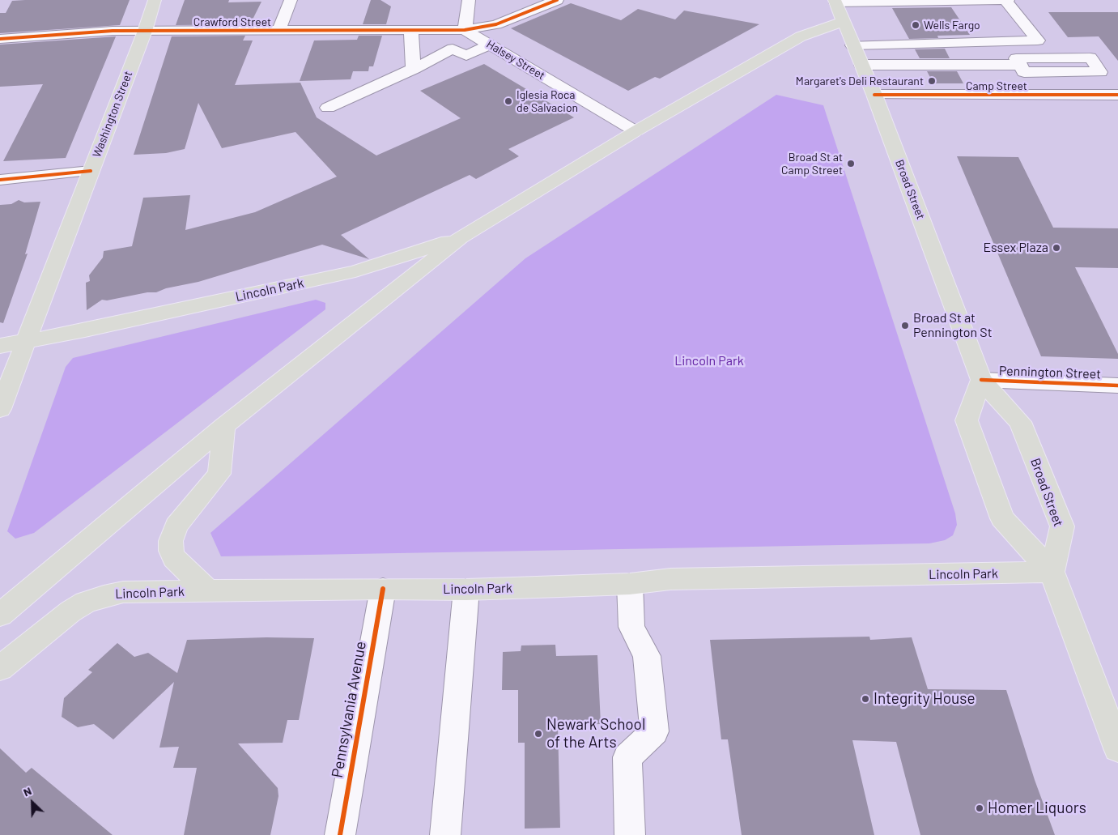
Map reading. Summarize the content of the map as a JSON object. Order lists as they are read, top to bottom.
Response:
{
  "streets": {
    "main road": ["Washington Street", "Broad Street", "Lincoln Park"],
    "street": [
      "Crawford Street",
      "Halsey Street",
      "Camp Street",
      "Pennington Street",
      "Pennsylvania Avenue"
    ]
  },
  "crossings": [
    ["Crawford Street", "Halsey Street"],
    ["Crawford Street", "Washington Street"],
    ["Halsey Street", "Lincoln Park"],
    ["Camp Street", "Broad Street"],
    ["Washington Street", "Lincoln Park"],
    ["Broad Street", "Lincoln Park"],
    ["Broad Street", "Pennington Street"],
    ["Lincoln Park", "Pennsylvania Avenue"]
  ],
  "parks": ["Lincoln Park"],
  "places": [
    "Wells Fargo",
    "Margaret's Deli Restaurant",
    "Iglesia Roca de Salvacion",
    "Broad St at Camp Street",
    "Essex Plaza",
    "Broad St at Pennington St",
    "Integrity House",
    "Newark School of the Arts",
    "Homer Liquors"
  ],
  "north": "top left"
}
